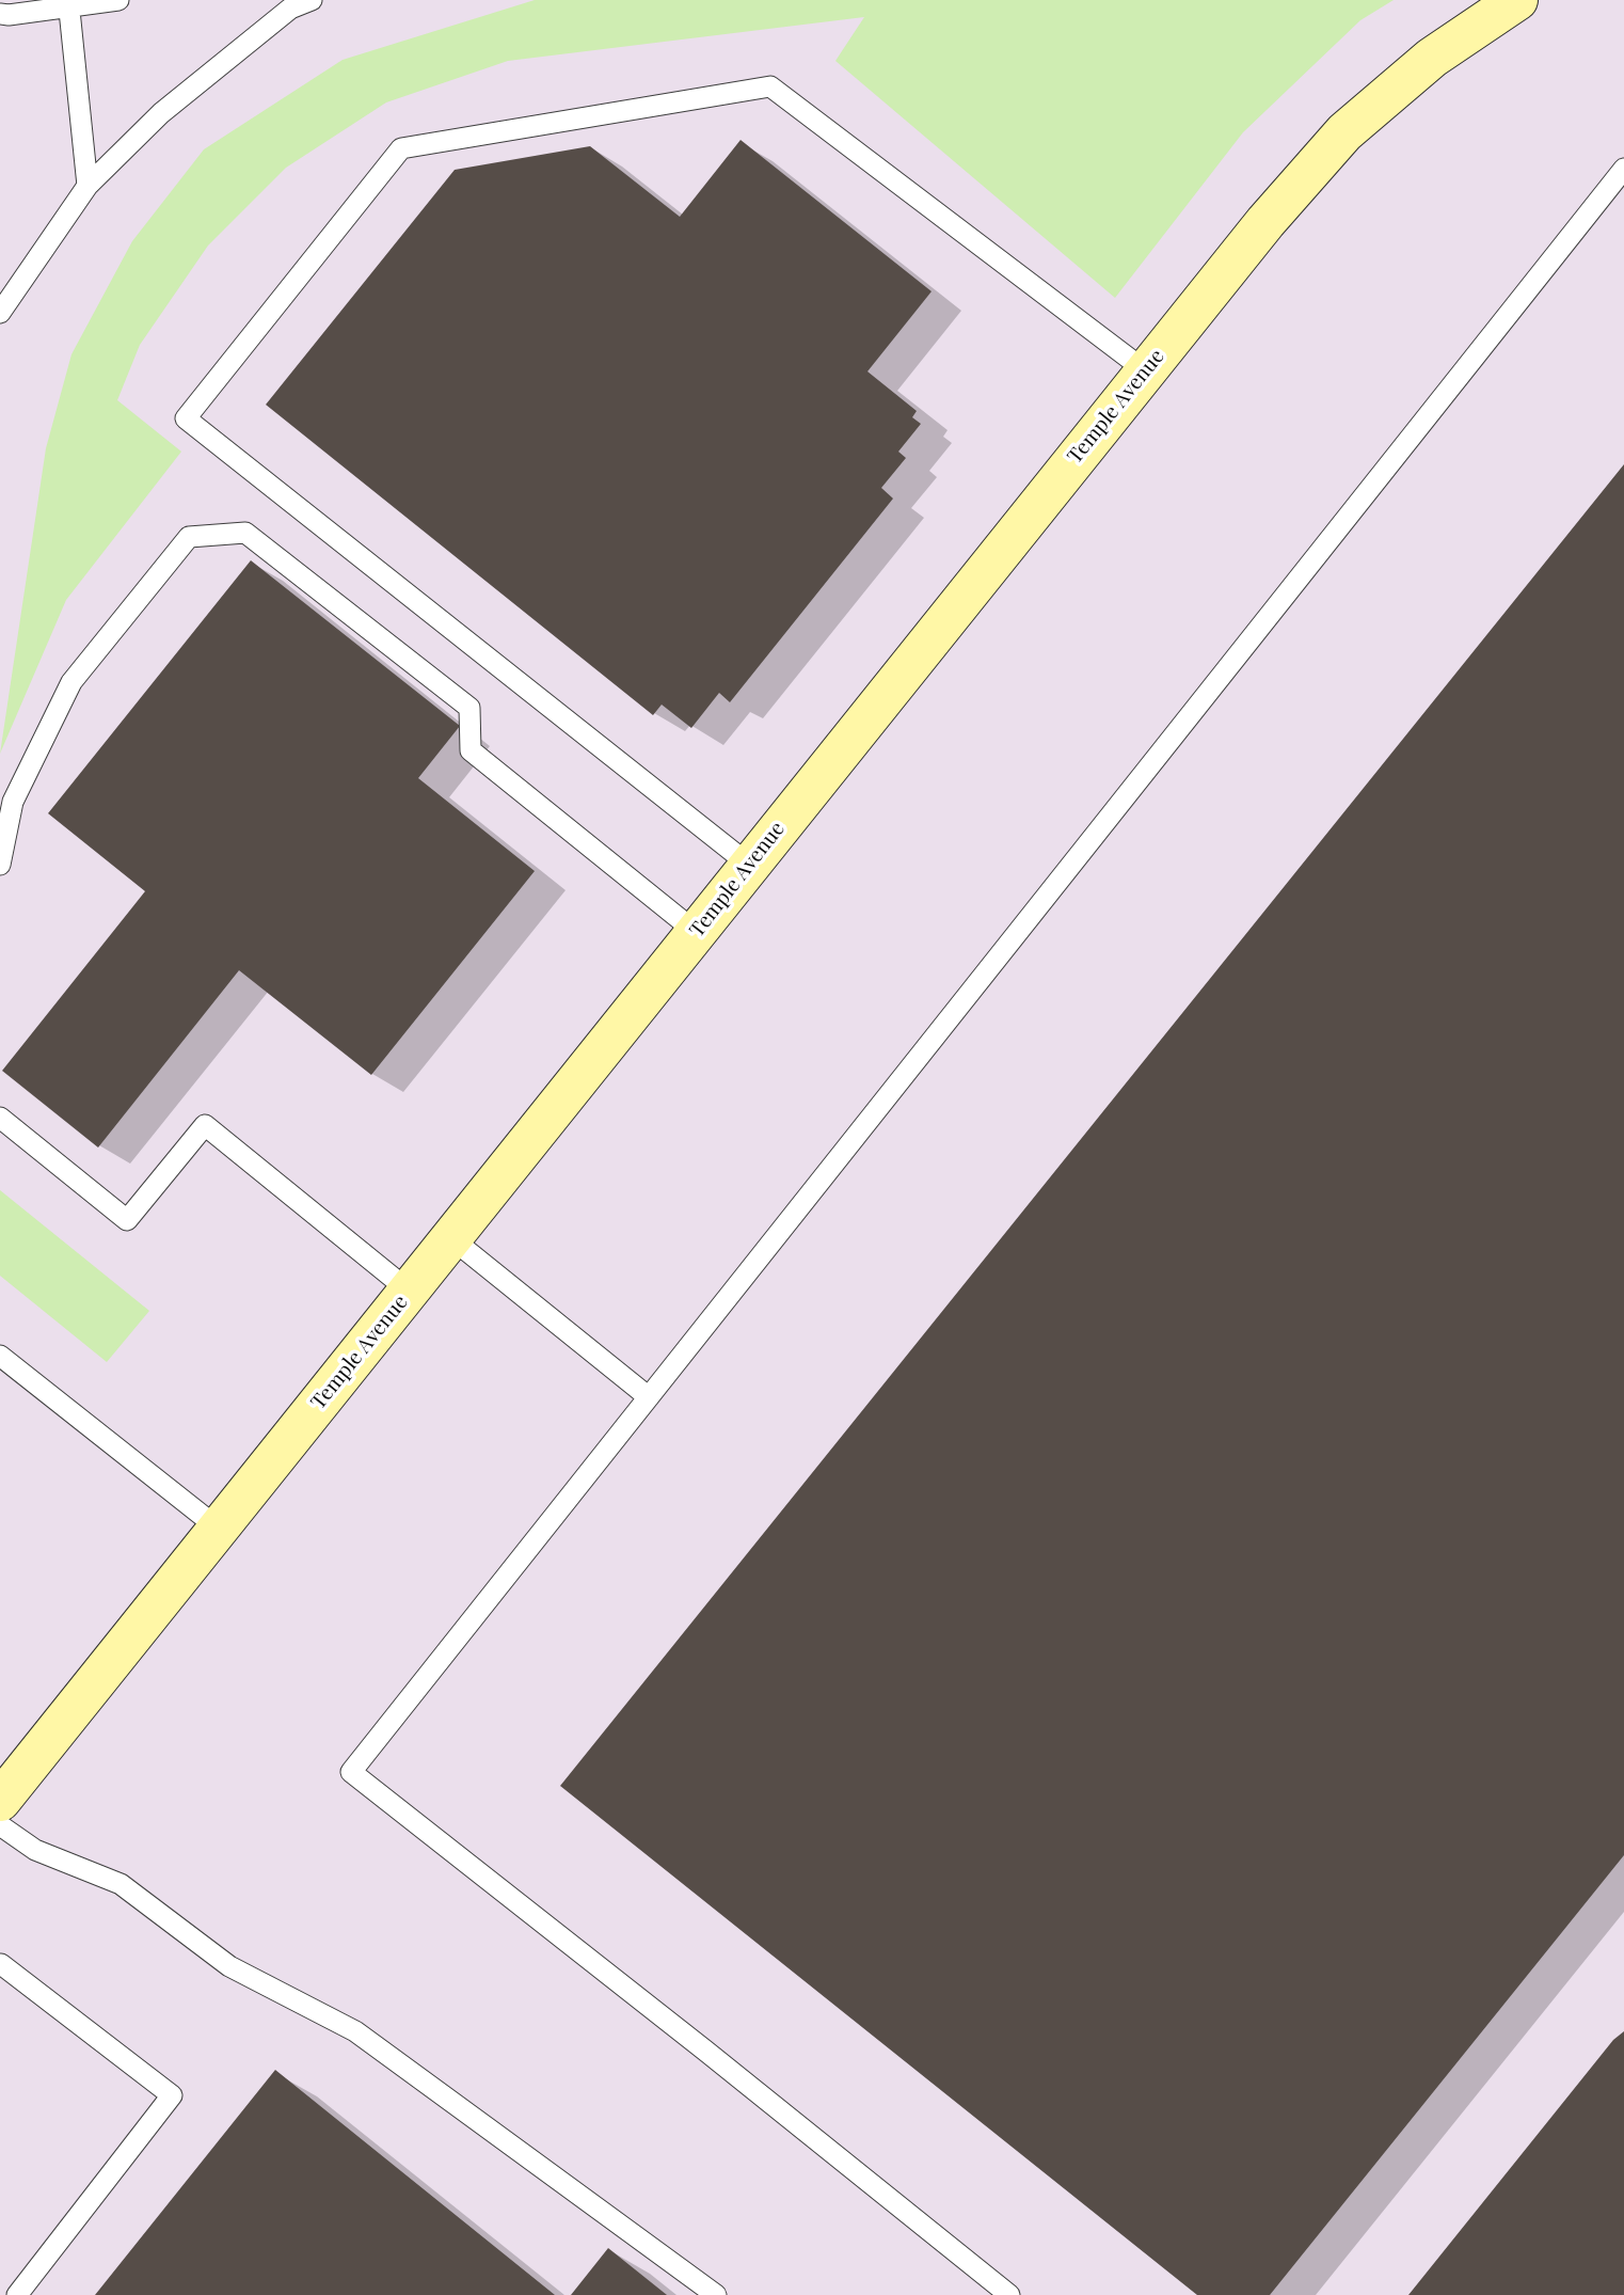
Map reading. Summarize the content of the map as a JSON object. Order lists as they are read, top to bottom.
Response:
{
  "streets": {
    "main road": ["Temple Avenue"]
  }
}
